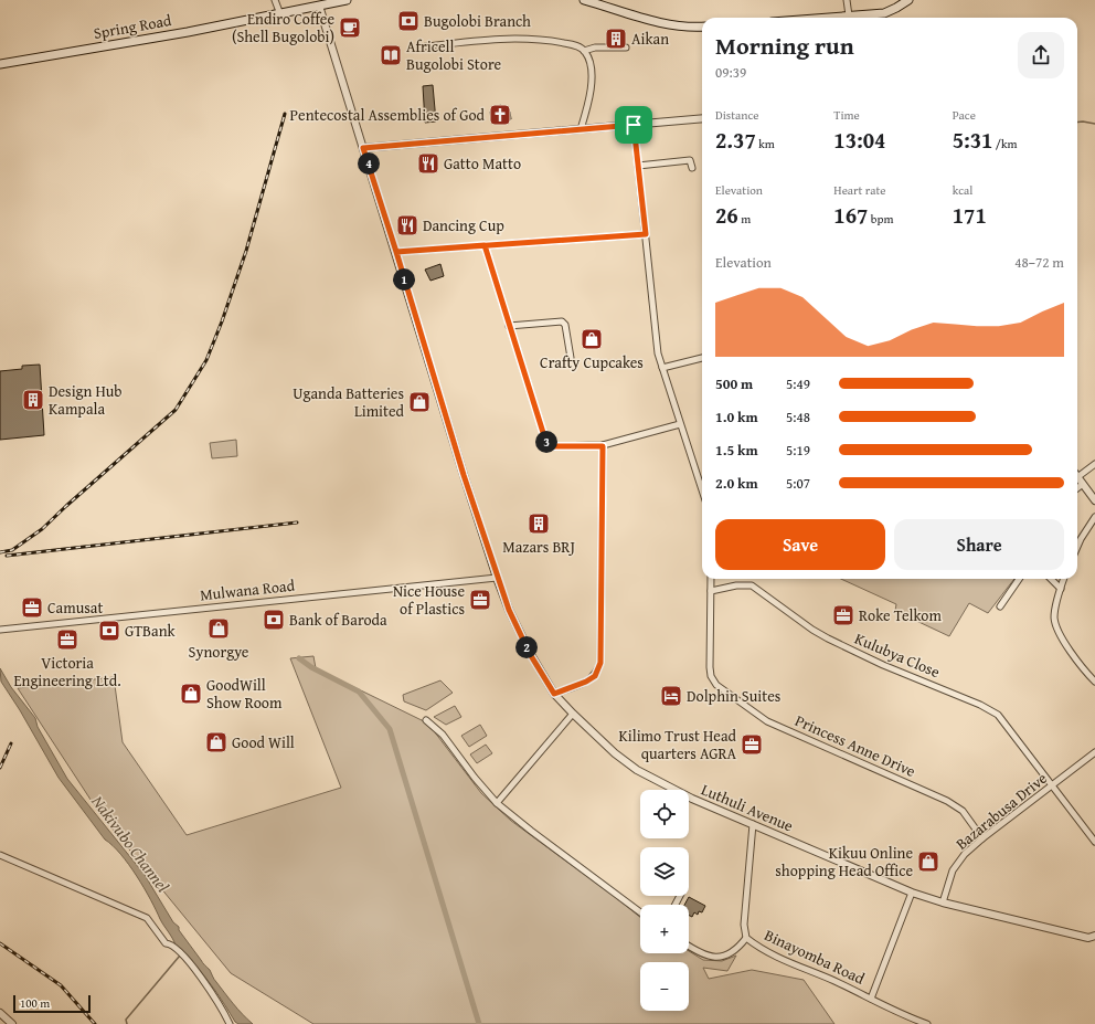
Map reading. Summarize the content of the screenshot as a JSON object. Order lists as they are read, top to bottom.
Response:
{
  "streets": {
    "main road": ["Spring Road"],
    "street": [
      "Mulwana Road",
      "Kulubya Close",
      "Princess Anne Drive",
      "Luthuli Avenue",
      "Bazarabusa Drive",
      "Binayomba Road"
    ]
  },
  "crossings": [
    ["Spring Road", "Luthuli Avenue"],
    ["Mulwana Road", "Luthuli Avenue"],
    ["Kulubya Close", "Princess Anne Drive"],
    ["Kulubya Close", "Bazarabusa Drive"],
    ["Princess Anne Drive", "Bazarabusa Drive"],
    ["Luthuli Avenue", "Bazarabusa Drive"],
    ["Luthuli Avenue", "Binayomba Road"]
  ],
  "water": ["Nakivubo Channel"],
  "places": {
    "bank": ["Bugolobi Branch", "Bank of Baroda", "GTBank"],
    "cafe": ["Endiro Coffee (Shell Bugolobi)"],
    "building": ["Aikan", "Design Hub Kampala", "Mazars BRJ"],
    "library": ["Africell Bugolobi Store"],
    "church": ["Pentecostal Assemblies of God"],
    "restaurant": ["Gatto Matto", "Dancing Cup"],
    "shop": [
      "Crafty Cupcakes",
      "Uganda Batteries Limited",
      "Synorgye",
      "GoodWill Show Room",
      "Good Will",
      "Kikuu Online shopping Head Office"
    ],
    "office": [
      "Nice House of Plastics",
      "Camusat",
      "Roke Telkom",
      "Victoria Engineering Ltd.",
      "Kilimo Trust Head quarters AGRA"
    ],
    "hotel": ["Dolphin Suites"]
  },
  "scale_bar": "100 m",
  "page": {
    "heading": ["Morning run", "09:39"],
    "stats": [
      ["Distance", "2.37 km"],
      ["Time", "13:04"],
      ["Pace", "5:31 /km"],
      ["Elevation", "26 m"],
      ["Heart rate", "167 bpm"],
      ["kcal", "171"]
    ],
    "pins": [
      "4",
      "1",
      "3",
      "2"
    ],
    "chart": ["Elevation", "48–72 m"],
    "list": [
      {
        "name": "500 m",
        "note": "5:49"
      },
      {
        "name": "1.0 km",
        "note": "5:48"
      },
      {
        "name": "1.5 km",
        "note": "5:19"
      },
      {
        "name": "2.0 km",
        "note": "5:07"
      }
    ],
    "buttons": ["Save", "Share"],
    "map_buttons": ["+", "−"],
    "scale": "100 m"
  }
}
